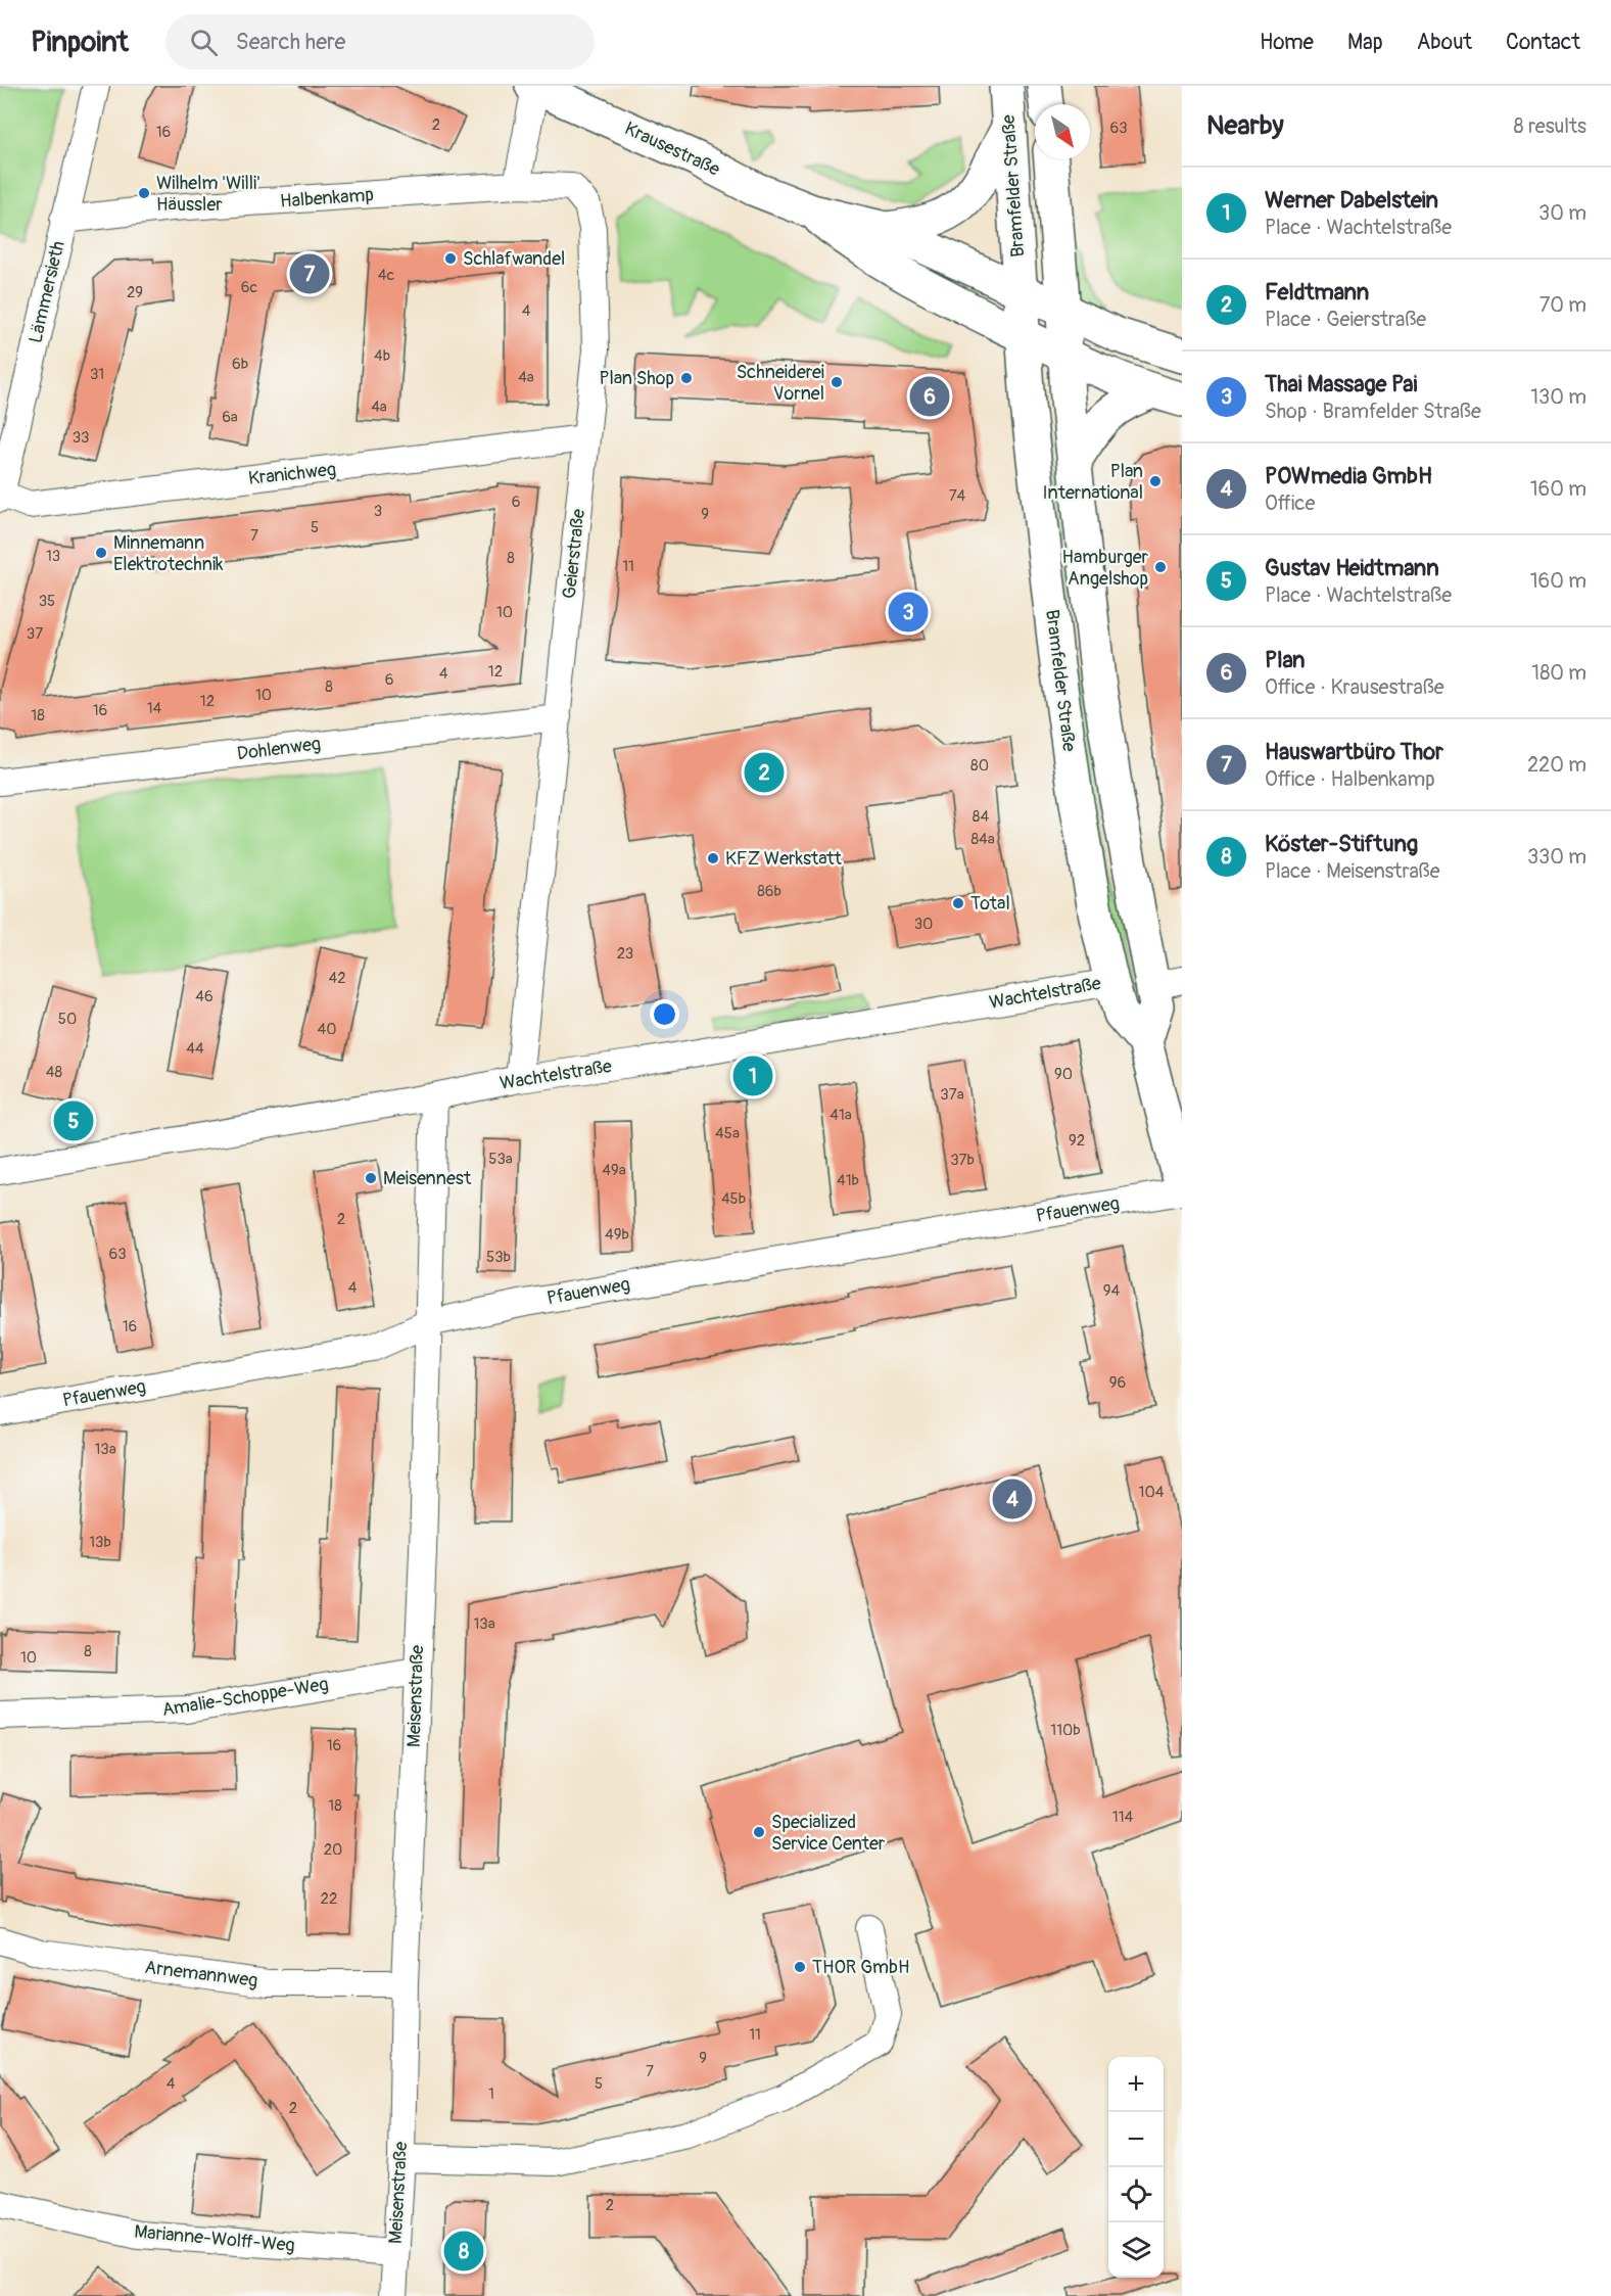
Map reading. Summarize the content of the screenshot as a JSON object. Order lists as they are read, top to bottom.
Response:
{
  "streets": {
    "main road": ["Krausestraße", "Bramfelder Straße"],
    "street": [
      "Halbenkamp",
      "Lämmersieth",
      "Kranichweg",
      "Geierstraße",
      "Dohlenweg",
      "Wachtelstraße",
      "Pfauenweg",
      "Meisenstraße",
      "Amalie-Schoppe-Weg",
      "Arnemannweg",
      "Marianne-Wolff-Weg"
    ]
  },
  "crossings": [
    ["Krausestraße", "Bramfelder Straße"],
    ["Bramfelder Straße", "Wachtelstraße"],
    ["Halbenkamp", "Lämmersieth"],
    ["Halbenkamp", "Geierstraße"],
    ["Lämmersieth", "Kranichweg"],
    ["Kranichweg", "Geierstraße"],
    ["Geierstraße", "Dohlenweg"],
    ["Geierstraße", "Wachtelstraße"],
    ["Wachtelstraße", "Meisenstraße"],
    ["Pfauenweg", "Meisenstraße"],
    ["Meisenstraße", "Amalie-Schoppe-Weg"],
    ["Meisenstraße", "Arnemannweg"],
    ["Meisenstraße", "Marianne-Wolff-Weg"]
  ],
  "places": [
    "Wilhelm 'Willi' Häussler",
    "Schlafwandel",
    "Plan Shop",
    "Schneiderei Vornel",
    "Plan International",
    "Minnemann Elektrotechnik",
    "Hamburger Angelshop",
    "KFZ Werkstatt",
    "Total",
    "Meisennest",
    "Specialized Service Center",
    "THOR GmbH"
  ],
  "house_numbers": [
    "2",
    "63",
    "16",
    "4c",
    "6c",
    "29",
    "4",
    "4b",
    "6b",
    "31",
    "4a",
    "4a",
    "6a",
    "33",
    "74",
    "6",
    "3",
    "9",
    "5",
    "7",
    "13",
    "8",
    "11",
    "35",
    "10",
    "37",
    "12",
    "4",
    "6",
    "8",
    "10",
    "12",
    "14",
    "16",
    "18",
    "80",
    "84",
    "84a",
    "86b",
    "30",
    "23",
    "42",
    "46",
    "50",
    "40",
    "44",
    "48",
    "90",
    "37a",
    "41a",
    "45a",
    "92",
    "53a",
    "37b",
    "49a",
    "41b",
    "45b",
    "2",
    "49b",
    "63",
    "53b",
    "4",
    "94",
    "16",
    "96",
    "13a",
    "104",
    "13b",
    "13a",
    "8",
    "10",
    "110b",
    "16",
    "18",
    "114",
    "20",
    "22",
    "11",
    "9",
    "7",
    "4",
    "5",
    "1",
    "2",
    "2"
  ],
  "north": "bottom right",
  "page": {
    "header": "Pinpoint",
    "search": "Search here",
    "nav": [
      "Home",
      "Map",
      "About",
      "Contact"
    ],
    "heading": ["Nearby", "8 results"],
    "list": [
      {
        "mark": "1",
        "name": "Werner Dabelstein",
        "note": "Place · Wachtelstraße",
        "value": "30 m"
      },
      {
        "mark": "2",
        "name": "Feldtmann",
        "note": "Place · Geierstraße",
        "value": "70 m"
      },
      {
        "mark": "3",
        "name": "Thai Massage Pai",
        "note": "Shop · Bramfelder Straße",
        "value": "130 m"
      },
      {
        "mark": "4",
        "name": "POWmedia GmbH",
        "note": "Office",
        "value": "160 m"
      },
      {
        "mark": "5",
        "name": "Gustav Heidtmann",
        "note": "Place · Wachtelstraße",
        "value": "160 m"
      },
      {
        "mark": "6",
        "name": "Plan",
        "note": "Office · Krausestraße",
        "value": "180 m"
      },
      {
        "mark": "7",
        "name": "Hauswartbüro Thor",
        "note": "Office · Halbenkamp",
        "value": "220 m"
      },
      {
        "mark": "8",
        "name": "Köster-Stiftung",
        "note": "Place · Meisenstraße",
        "value": "330 m"
      }
    ],
    "pins": [
      "7",
      "6",
      "3",
      "2",
      "1",
      "5",
      "4",
      "8"
    ],
    "map_buttons": ["+", "−"]
  }
}
